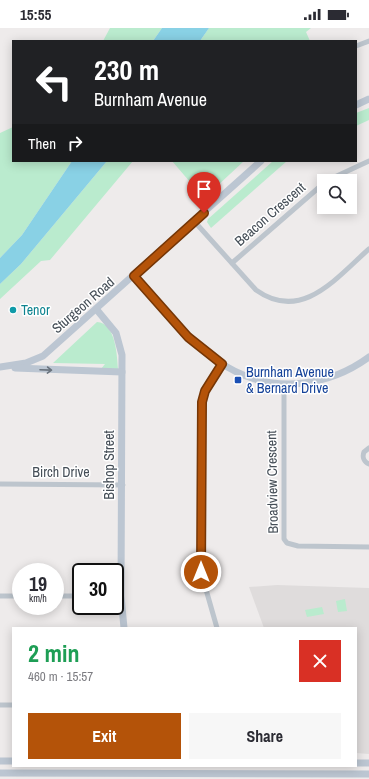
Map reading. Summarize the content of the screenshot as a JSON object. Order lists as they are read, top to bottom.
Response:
{
  "streets": {
    "main road": ["Sturgeon Road", "Bishop Street"],
    "street": ["Beacon Crescent", "Birch Drive", "Broadview Crescent"]
  },
  "crossings": [
    ["Beacon Crescent", "Sturgeon Road"],
    ["Sturgeon Road", "Bishop Street"],
    ["Bishop Street", "Birch Drive"]
  ],
  "places": {
    "other": ["Tenor"],
    "transit": ["Burnham Avenue & Bernard Drive"]
  },
  "page": {
    "status": "15:55",
    "turn": ["230 m", "Burnham Avenue"],
    "then": "Then",
    "speed": "19 km/h",
    "limit": "30",
    "heading": ["2 min", "460 m · 15:57"],
    "buttons": ["Exit", "Share"]
  }
}
